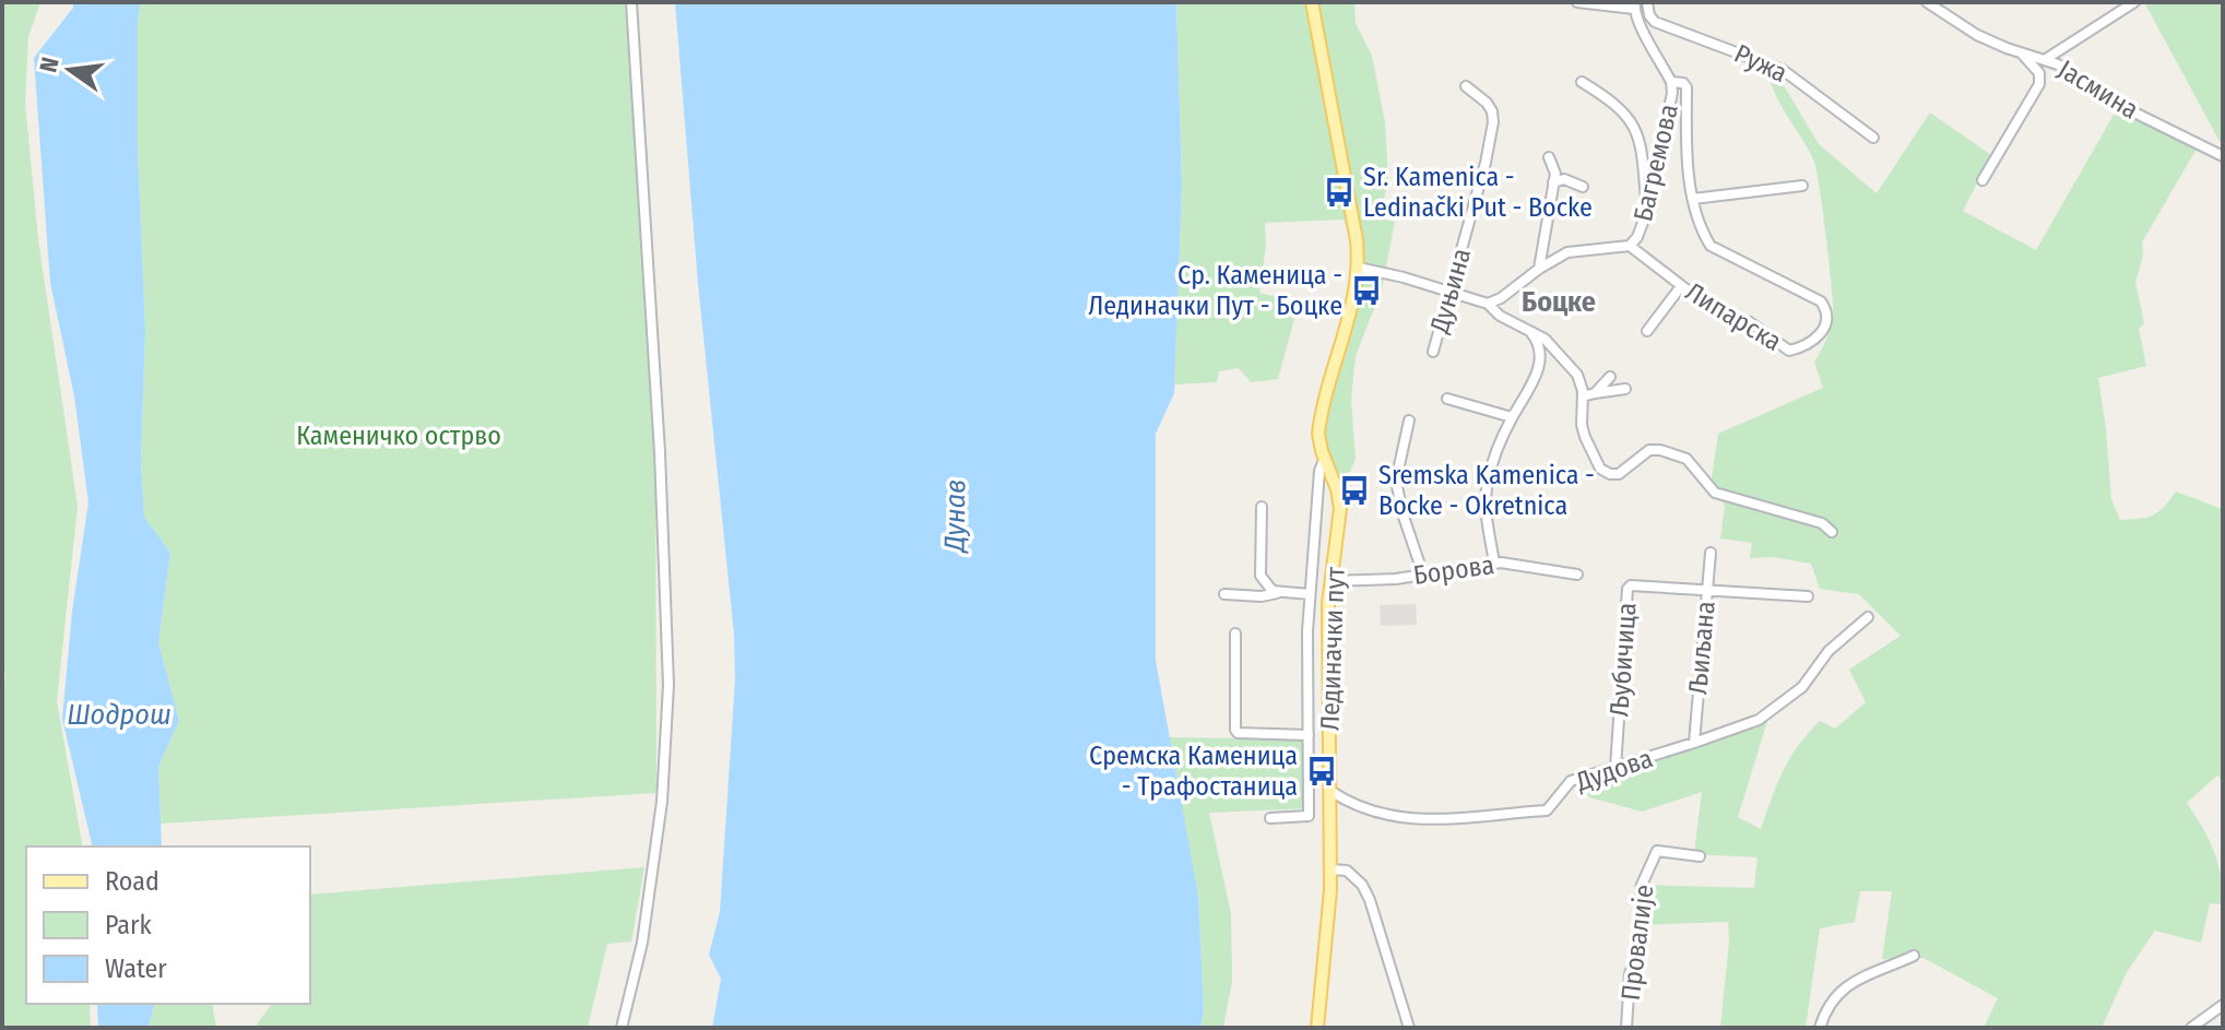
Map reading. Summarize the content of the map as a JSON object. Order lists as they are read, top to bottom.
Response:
{
  "streets": {
    "main road": ["Лединачки пут"],
    "street": [
      "Ружа",
      "Јасмина",
      "Багремова",
      "Дуњина",
      "Липарска",
      "Борова",
      "Љиљана",
      "Љубичица",
      "Дудова",
      "Провалије"
    ]
  },
  "crossings": [
    ["Багремова", "Липарска"],
    ["Борова", "Лединачки пут"],
    ["Љиљана", "Љубичица"],
    ["Љиљана", "Дудова"],
    ["Лединачки пут", "Дудова"],
    ["Љубичица", "Дудова"]
  ],
  "districts": ["Боцке"],
  "water": ["Дунав", "Шодрош"],
  "parks": ["Каменичко острво"],
  "places": {
    "bus stop": [
      "Sr. Kamenica - Ledinački Put - Bocke",
      "Ср. Каменица - Лединачки Пут - Боцке",
      "Sremska Kamenica - Bocke - Okretnica",
      "Сремска Каменица - Трафостаница"
    ]
  },
  "legend": ["Road", "Park", "Water"],
  "north": "left"
}
